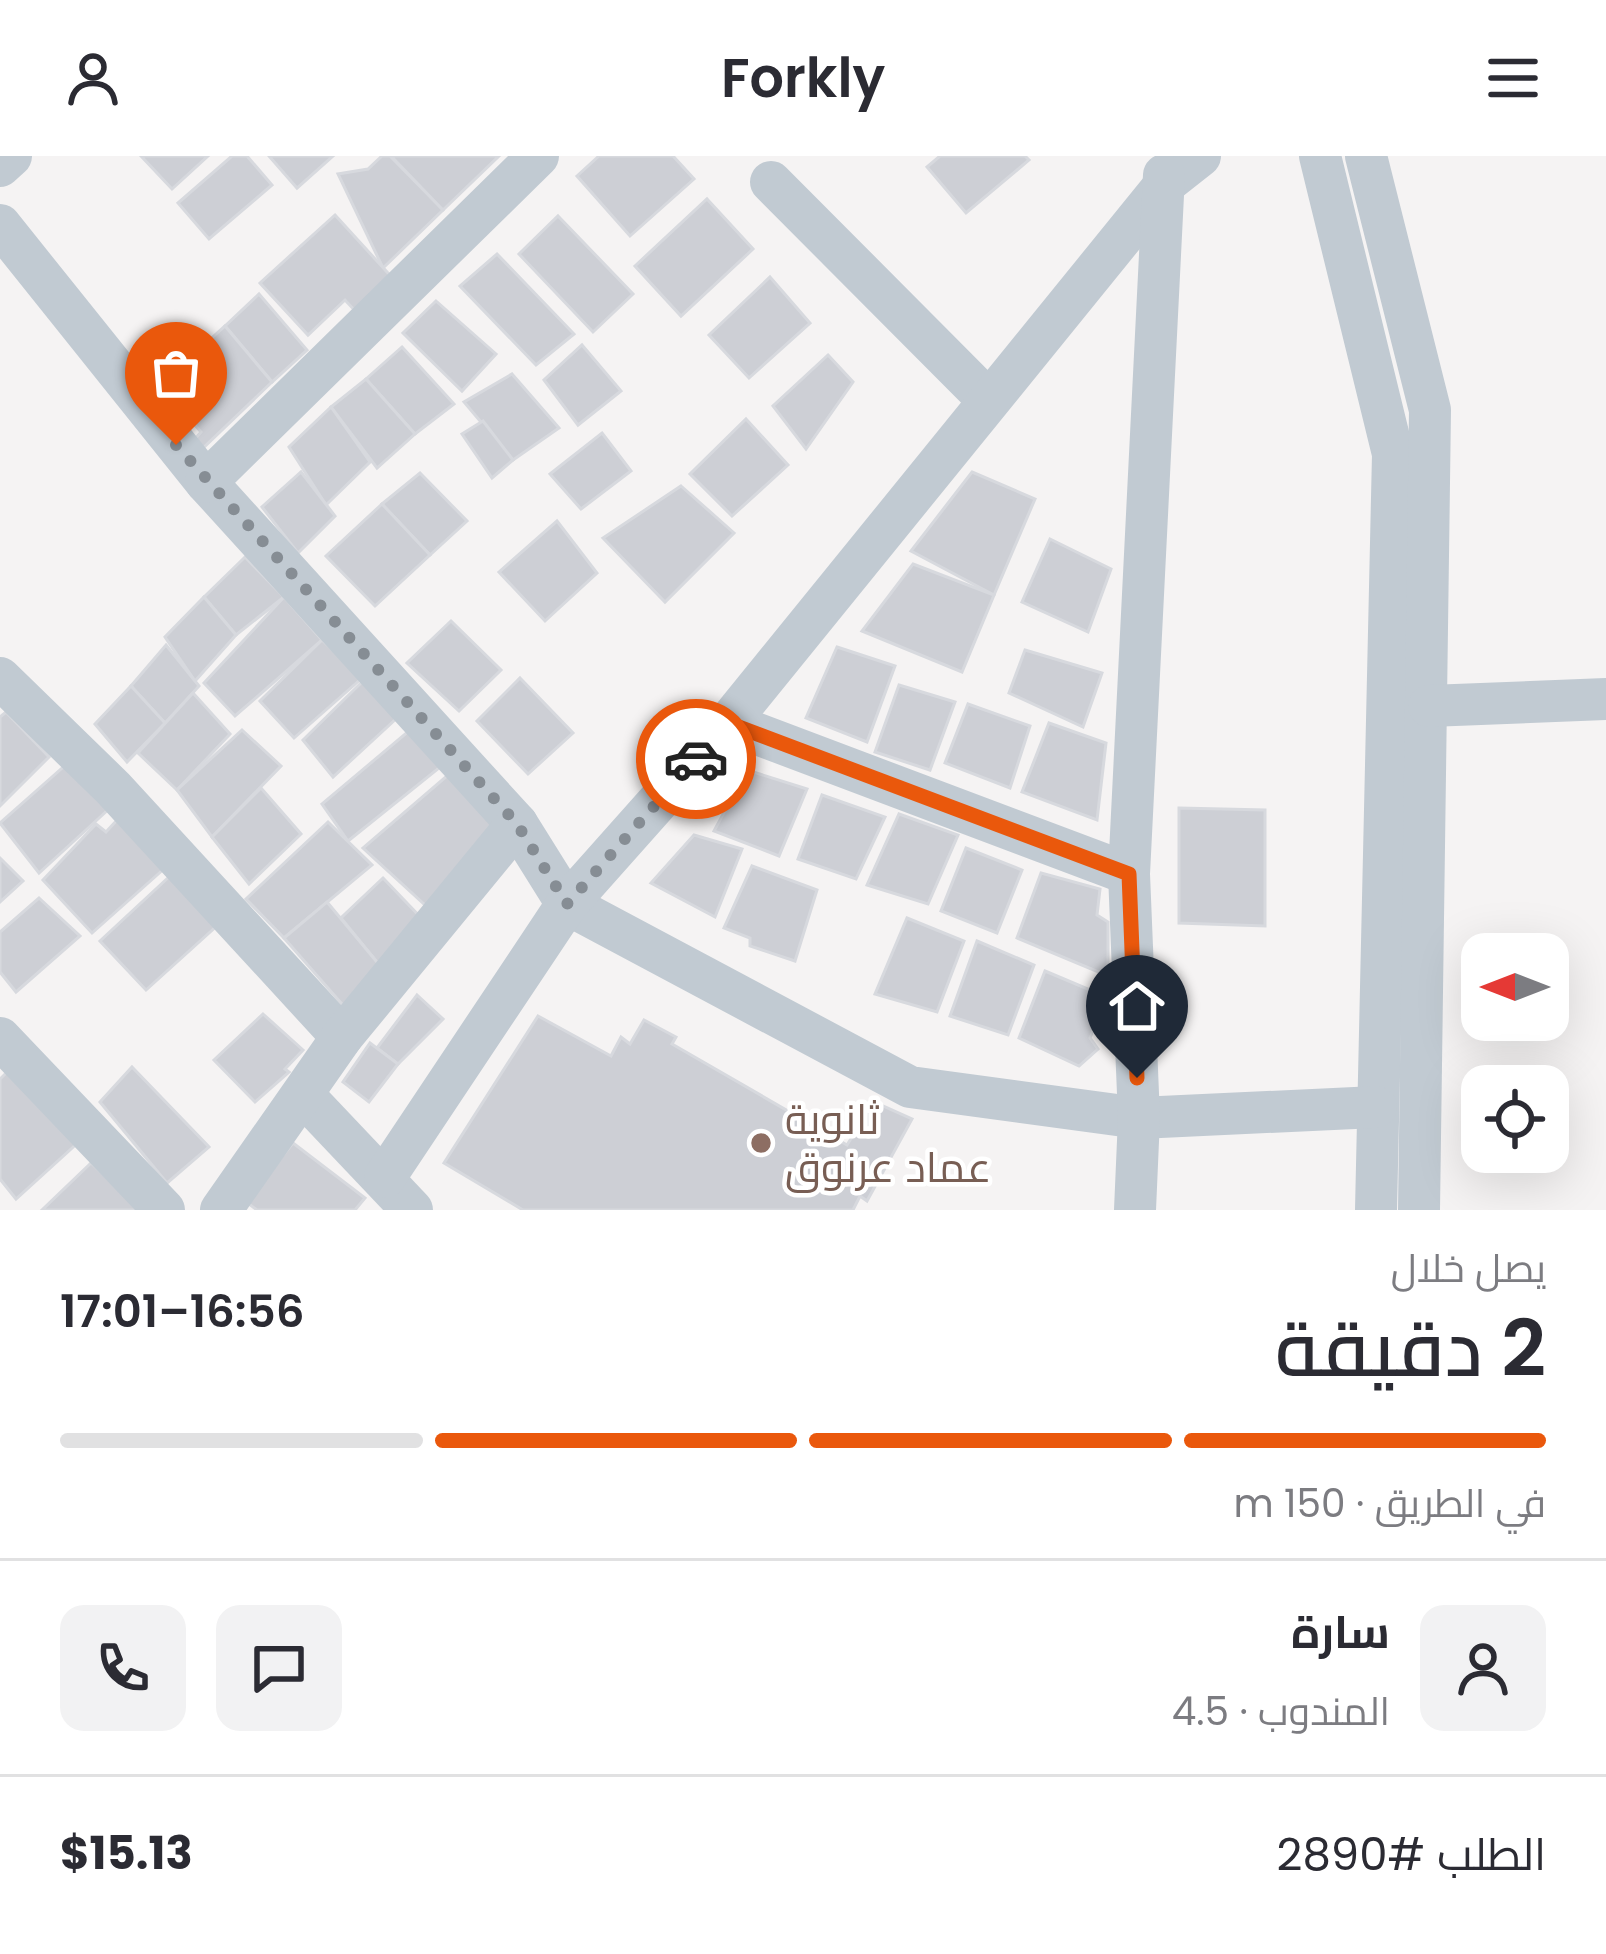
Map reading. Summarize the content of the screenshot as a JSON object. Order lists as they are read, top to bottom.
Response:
{
  "places": ["ثانوية عماد عرنوق"],
  "north": "left",
  "page": {
    "header": "Forkly",
    "heading": ["2 دقيقة", "يصل خلال", "16:56–17:01"],
    "panel": [
      "سارة",
      "المندوب · 4.5",
      "الطلب #2890",
      "$15.13"
    ],
    "bar": "في الطريق · 150 m"
  }
}
